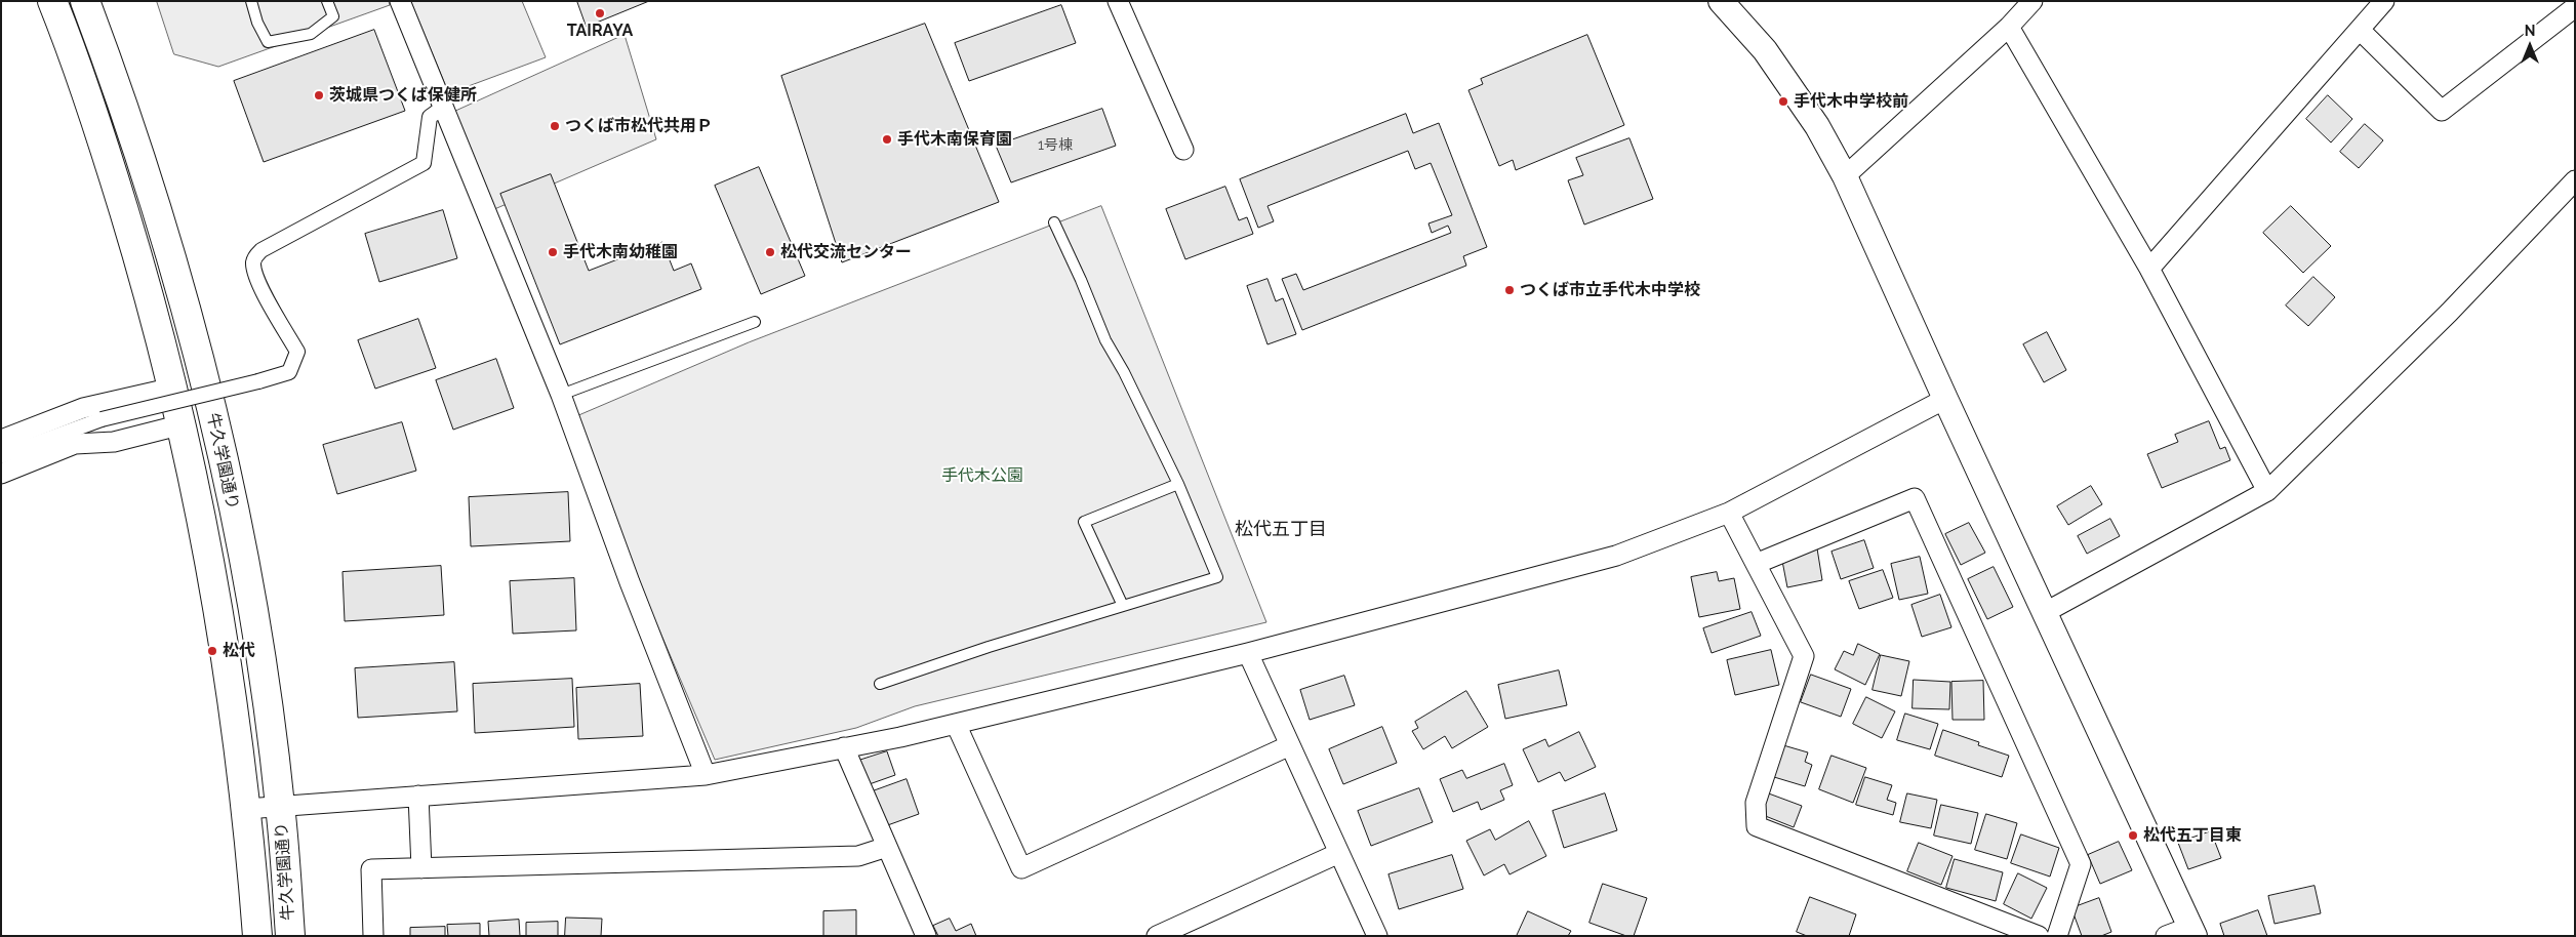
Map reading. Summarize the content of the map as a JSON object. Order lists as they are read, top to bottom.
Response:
{
  "streets": {
    "highway": ["牛久学園通り"]
  },
  "districts": ["松代五丁目"],
  "parks": ["手代木公園"],
  "places": [
    "TAIRAYA",
    "茨城県つくば保健所",
    "手代木中学校前",
    "つくば市松代共用Ｐ",
    "手代木南保育園",
    "手代木南幼稚園",
    "松代交流センター",
    "つくば市立手代木中学校",
    "松代",
    "松代五丁目東"
  ],
  "house_numbers": ["1号棟"],
  "north": "top"
}
